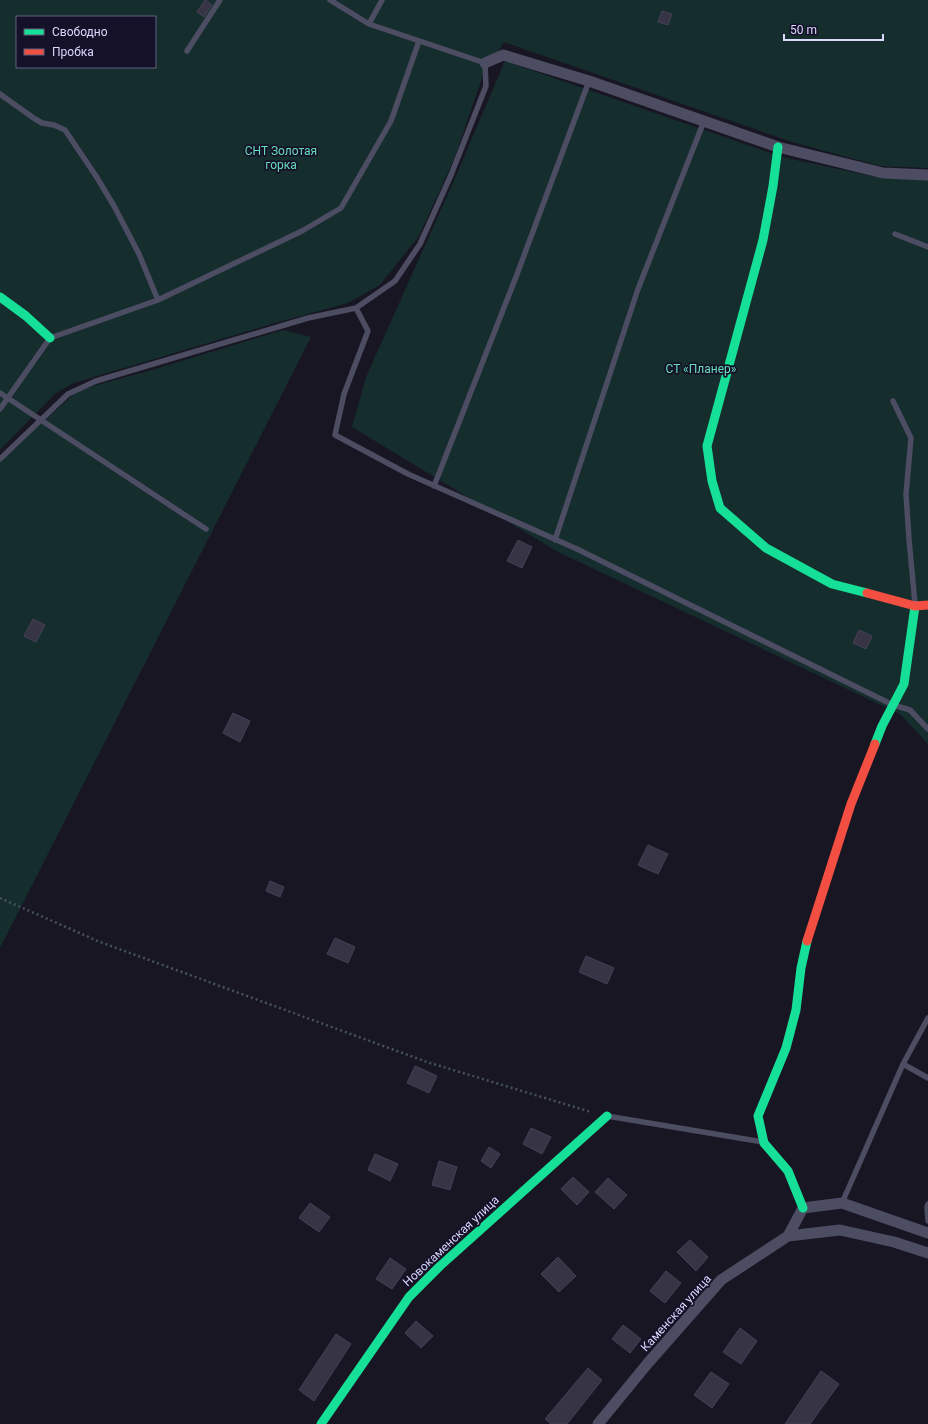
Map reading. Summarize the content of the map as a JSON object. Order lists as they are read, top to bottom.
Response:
{
  "streets": {
    "street": ["Новокаменская улица", "Каменская улица"]
  },
  "parks": ["СНТ Золотая горка", "СТ «Планер»"],
  "legend": ["Свободно", "Пробка"],
  "scale_bar": "50 m"
}
